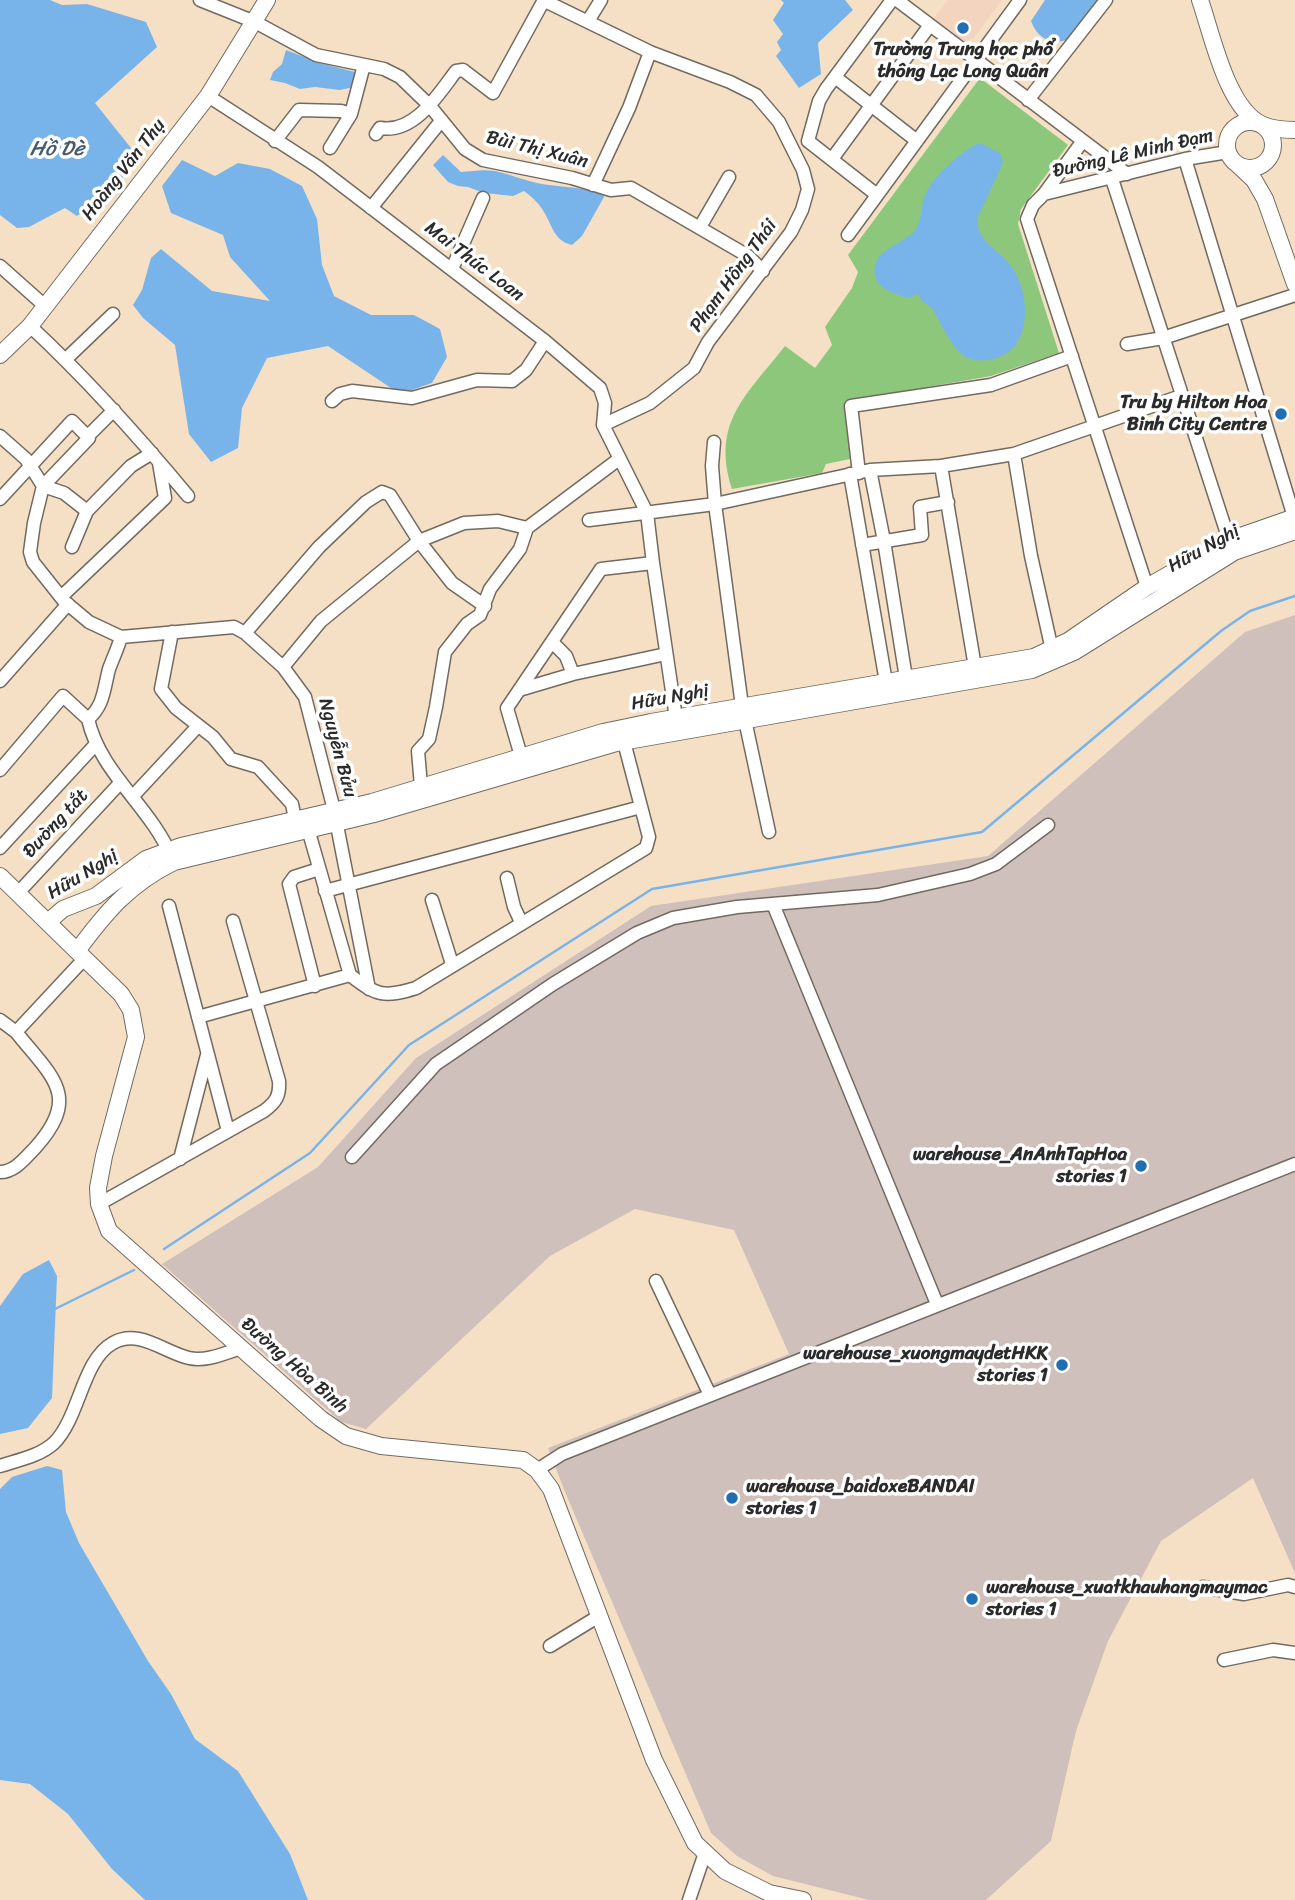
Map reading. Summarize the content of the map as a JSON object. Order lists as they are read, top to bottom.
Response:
{
  "streets": {
    "main road": ["Hoàng Văn Thụ", "Hữu Nghị", "Đường Hòa Bình"],
    "street": [
      "Bùi Thị Xuân",
      "Đường Lê Minh Đạm",
      "Mai Thúc Loan",
      "Phạm Hồng Thái",
      "Nguyễn Bửu",
      "Đường tắt"
    ]
  },
  "crossings": [
    ["Bùi Thị Xuân", "Hoàng Văn Thụ"],
    ["Bùi Thị Xuân", "Phạm Hồng Thái"],
    ["Đường Lê Minh Đạm", "Hữu Nghị"],
    ["Hoàng Văn Thụ", "Mai Thúc Loan"],
    ["Mai Thúc Loan", "Phạm Hồng Thái"],
    ["Hữu Nghị", "Nguyễn Bửu"],
    ["Hữu Nghị", "Đường Hòa Bình"],
    ["Đường tắt", "Đường Hòa Bình"]
  ],
  "water": ["Hồ Dè"],
  "places": [
    "Trường Trung học phổ thông Lạc Long Quân",
    "Tru by Hilton Hoa Binh City Centre",
    "warehouse_AnAnhTapHoa stories 1",
    "warehouse_xuongmaydetHKK stories 1",
    "warehouse_baidoxeBANDAI stories 1",
    "warehouse_xuatkhauhangmaymac stories 1"
  ]
}
